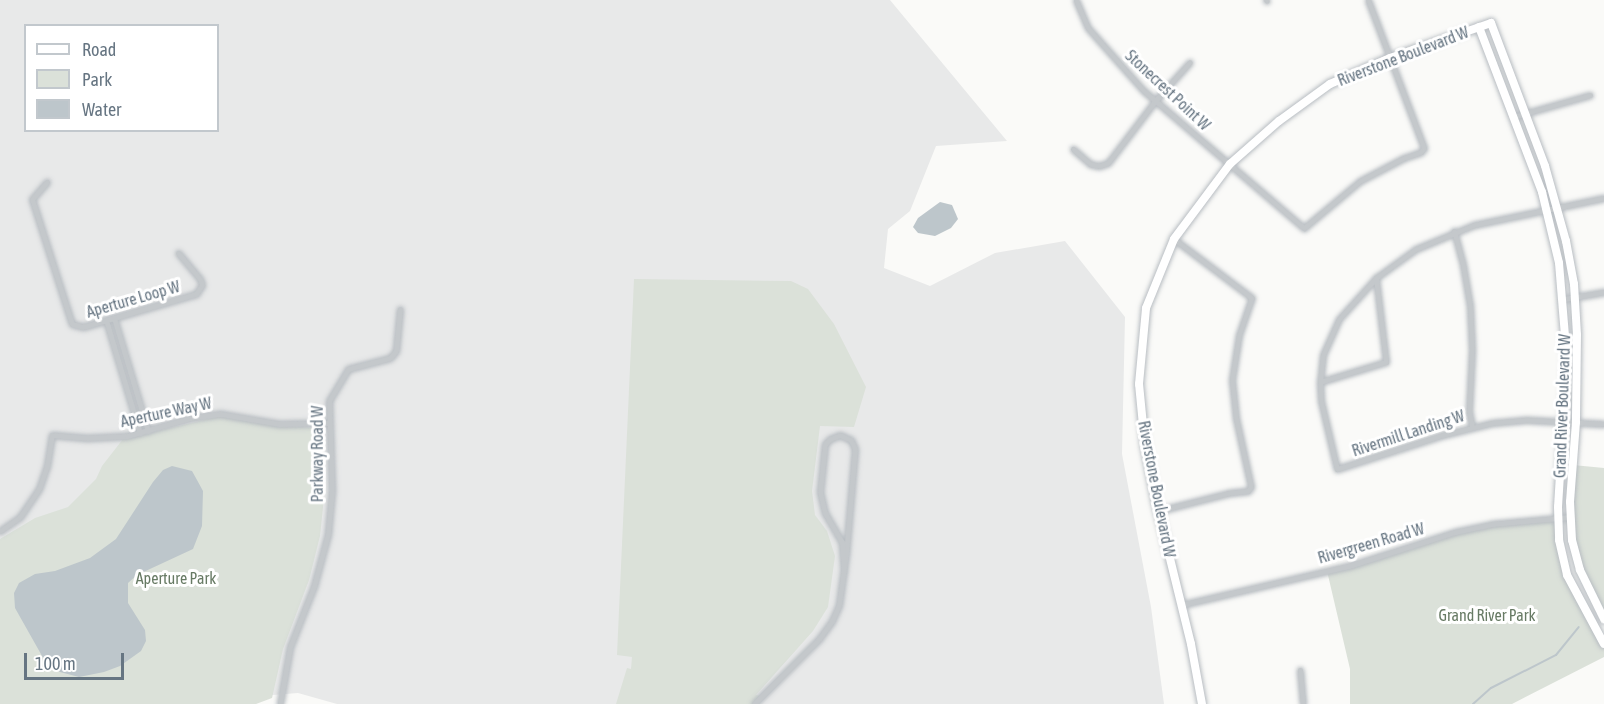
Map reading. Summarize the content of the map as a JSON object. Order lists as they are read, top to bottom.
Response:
{
  "streets": {
    "street": [
      "Riverstone Boulevard W",
      "Stonecrest Point W",
      "Aperture Loop W",
      "Grand River Boulevard W",
      "Aperture Way W",
      "Rivermill Landing W",
      "Parkway Road W",
      "Rivergreen Road W"
    ]
  },
  "crossings": [
    ["Riverstone Boulevard W", "Stonecrest Point W"],
    ["Riverstone Boulevard W", "Grand River Boulevard W"],
    ["Riverstone Boulevard W", "Rivergreen Road W"],
    ["Grand River Boulevard W", "Rivermill Landing W"],
    ["Grand River Boulevard W", "Rivergreen Road W"],
    ["Aperture Way W", "Parkway Road W"]
  ],
  "parks": ["Aperture Park", "Grand River Park"],
  "legend": ["Road", "Park", "Water"],
  "scale_bar": "100 m"
}
